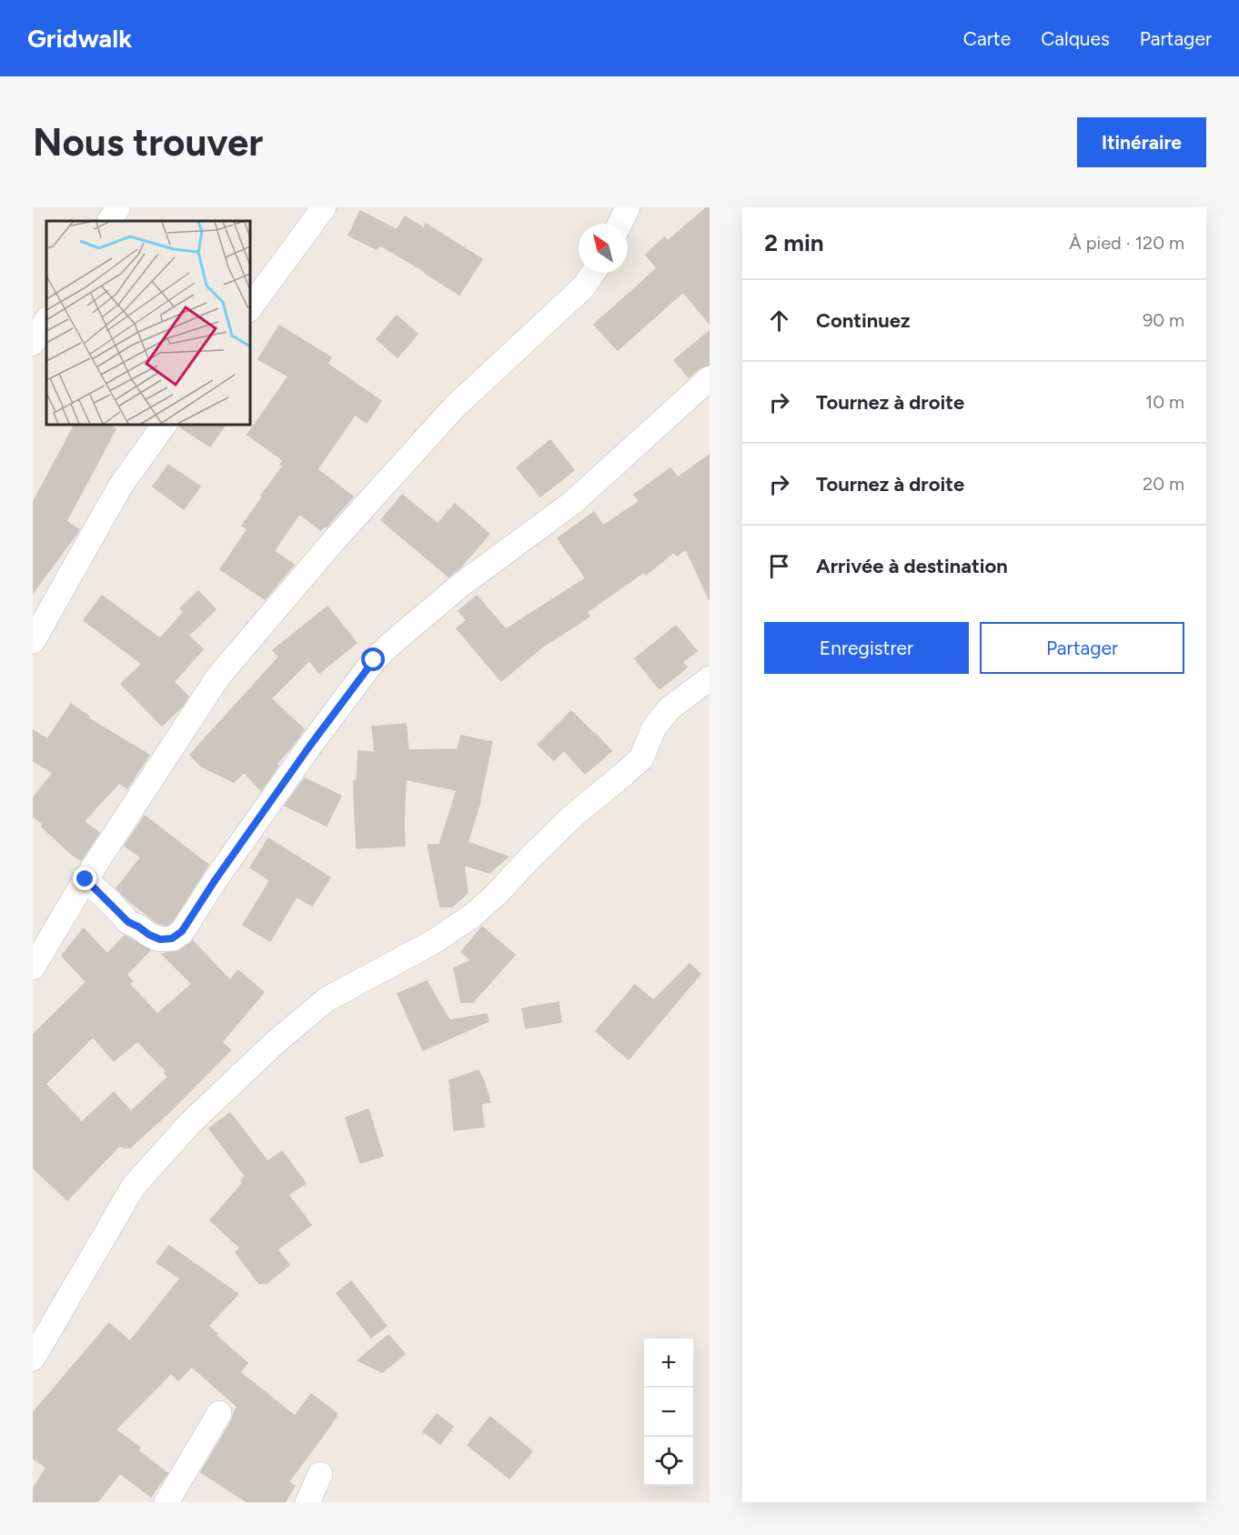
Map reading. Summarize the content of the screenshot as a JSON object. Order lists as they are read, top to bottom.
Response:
{
  "north": "top left",
  "page": {
    "header": "Gridwalk",
    "nav": ["Carte", "Calques", "Partager"],
    "buttons": [
      "Itinéraire",
      ["Enregistrer", "Partager"]
    ],
    "title": "Nous trouver",
    "heading": ["2 min", "À pied · 120 m"],
    "list": [
      ["Continuez", "90 m"],
      ["Tournez à droite", "10 m"],
      ["Tournez à droite", "20 m"],
      "Arrivée à destination"
    ],
    "map_buttons": ["+", "−"]
  }
}
